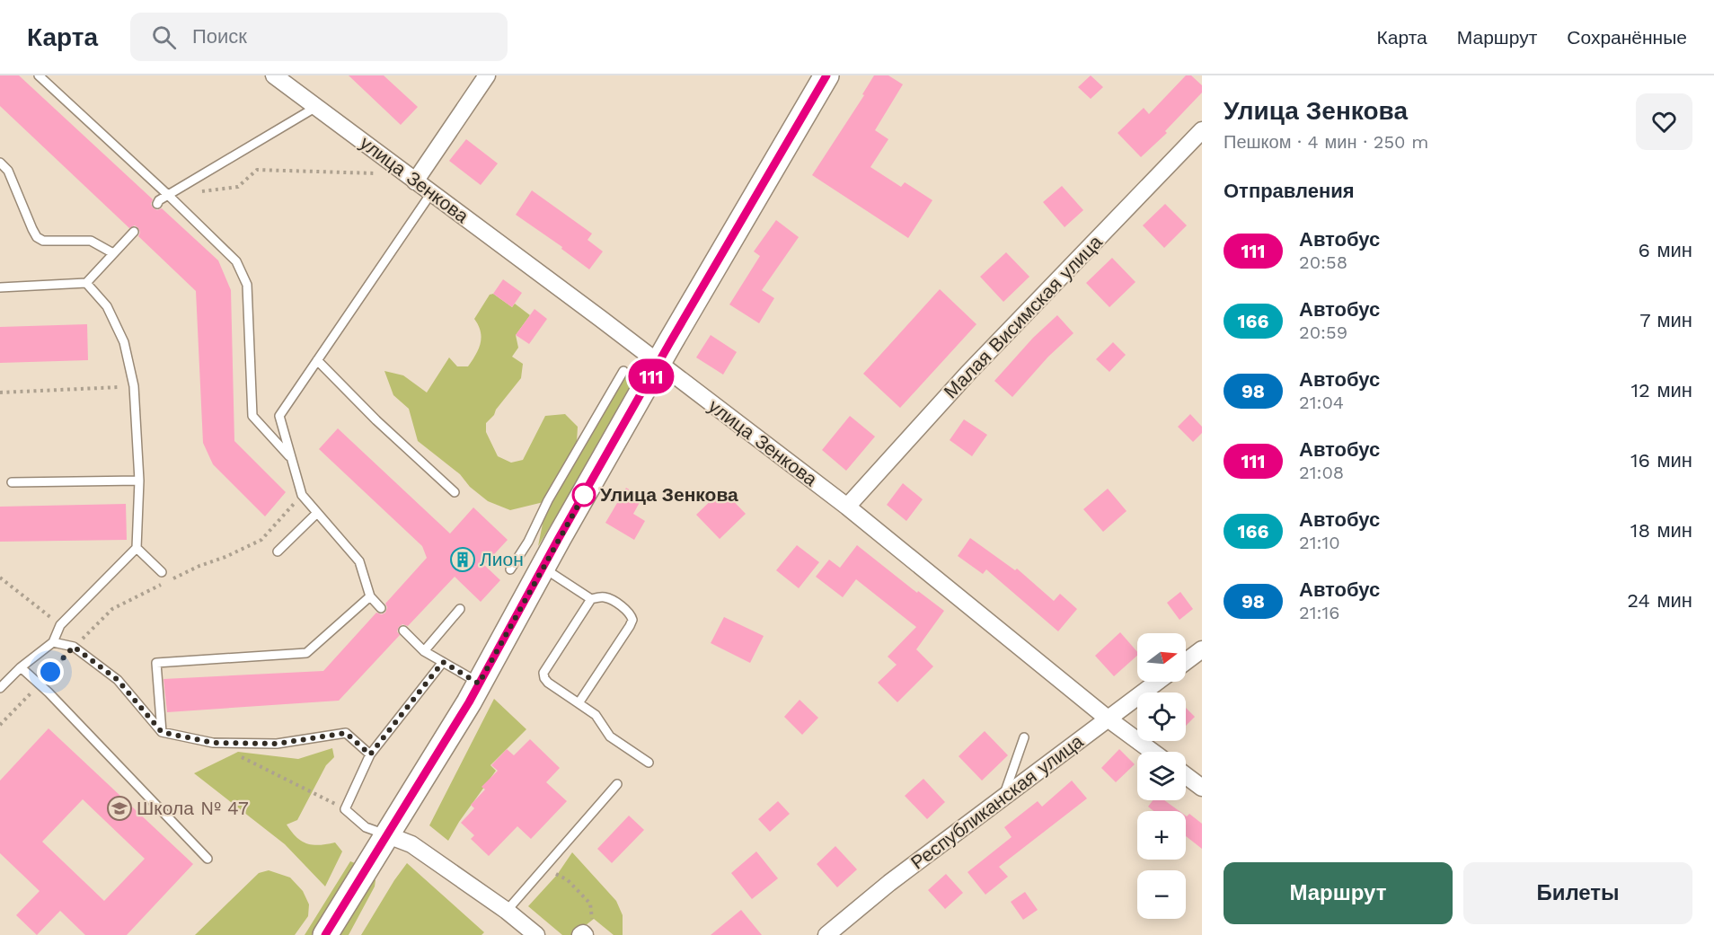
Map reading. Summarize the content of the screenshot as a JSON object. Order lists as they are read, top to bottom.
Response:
{
  "streets": {
    "street": ["улица Зенкова", "Малая Висимская улица", "Республиканская улица"]
  },
  "crossings": [
    ["улица Зенкова", "Малая Висимская улица"],
    ["улица Зенкова", "Республиканская улица"]
  ],
  "places": {
    "other": ["Улица Зенкова"],
    "building": ["Лион"],
    "school or university": ["Школа № 47"]
  },
  "lines": ["bus line 111"],
  "north": "right",
  "page": {
    "header": "Карта",
    "search": "Поиск",
    "nav": ["Карта", "Маршрут", "Сохранённые"],
    "on_map": "111",
    "heading": [
      ["Улица Зенкова", "Пешком · 4 мин · 250 m"],
      "Отправления"
    ],
    "list": [
      {
        "mark": "111",
        "name": "Автобус",
        "note": "20:58",
        "value": "6 мин"
      },
      {
        "mark": "166",
        "name": "Автобус",
        "note": "20:59",
        "value": "7 мин"
      },
      {
        "mark": "98",
        "name": "Автобус",
        "note": "21:04",
        "value": "12 мин"
      },
      {
        "mark": "111",
        "name": "Автобус",
        "note": "21:08",
        "value": "16 мин"
      },
      {
        "mark": "166",
        "name": "Автобус",
        "note": "21:10",
        "value": "18 мин"
      },
      {
        "mark": "98",
        "name": "Автобус",
        "note": "21:16",
        "value": "24 мин"
      }
    ],
    "map_buttons": ["+", "−"],
    "buttons": ["Маршрут", "Билеты"]
  }
}
